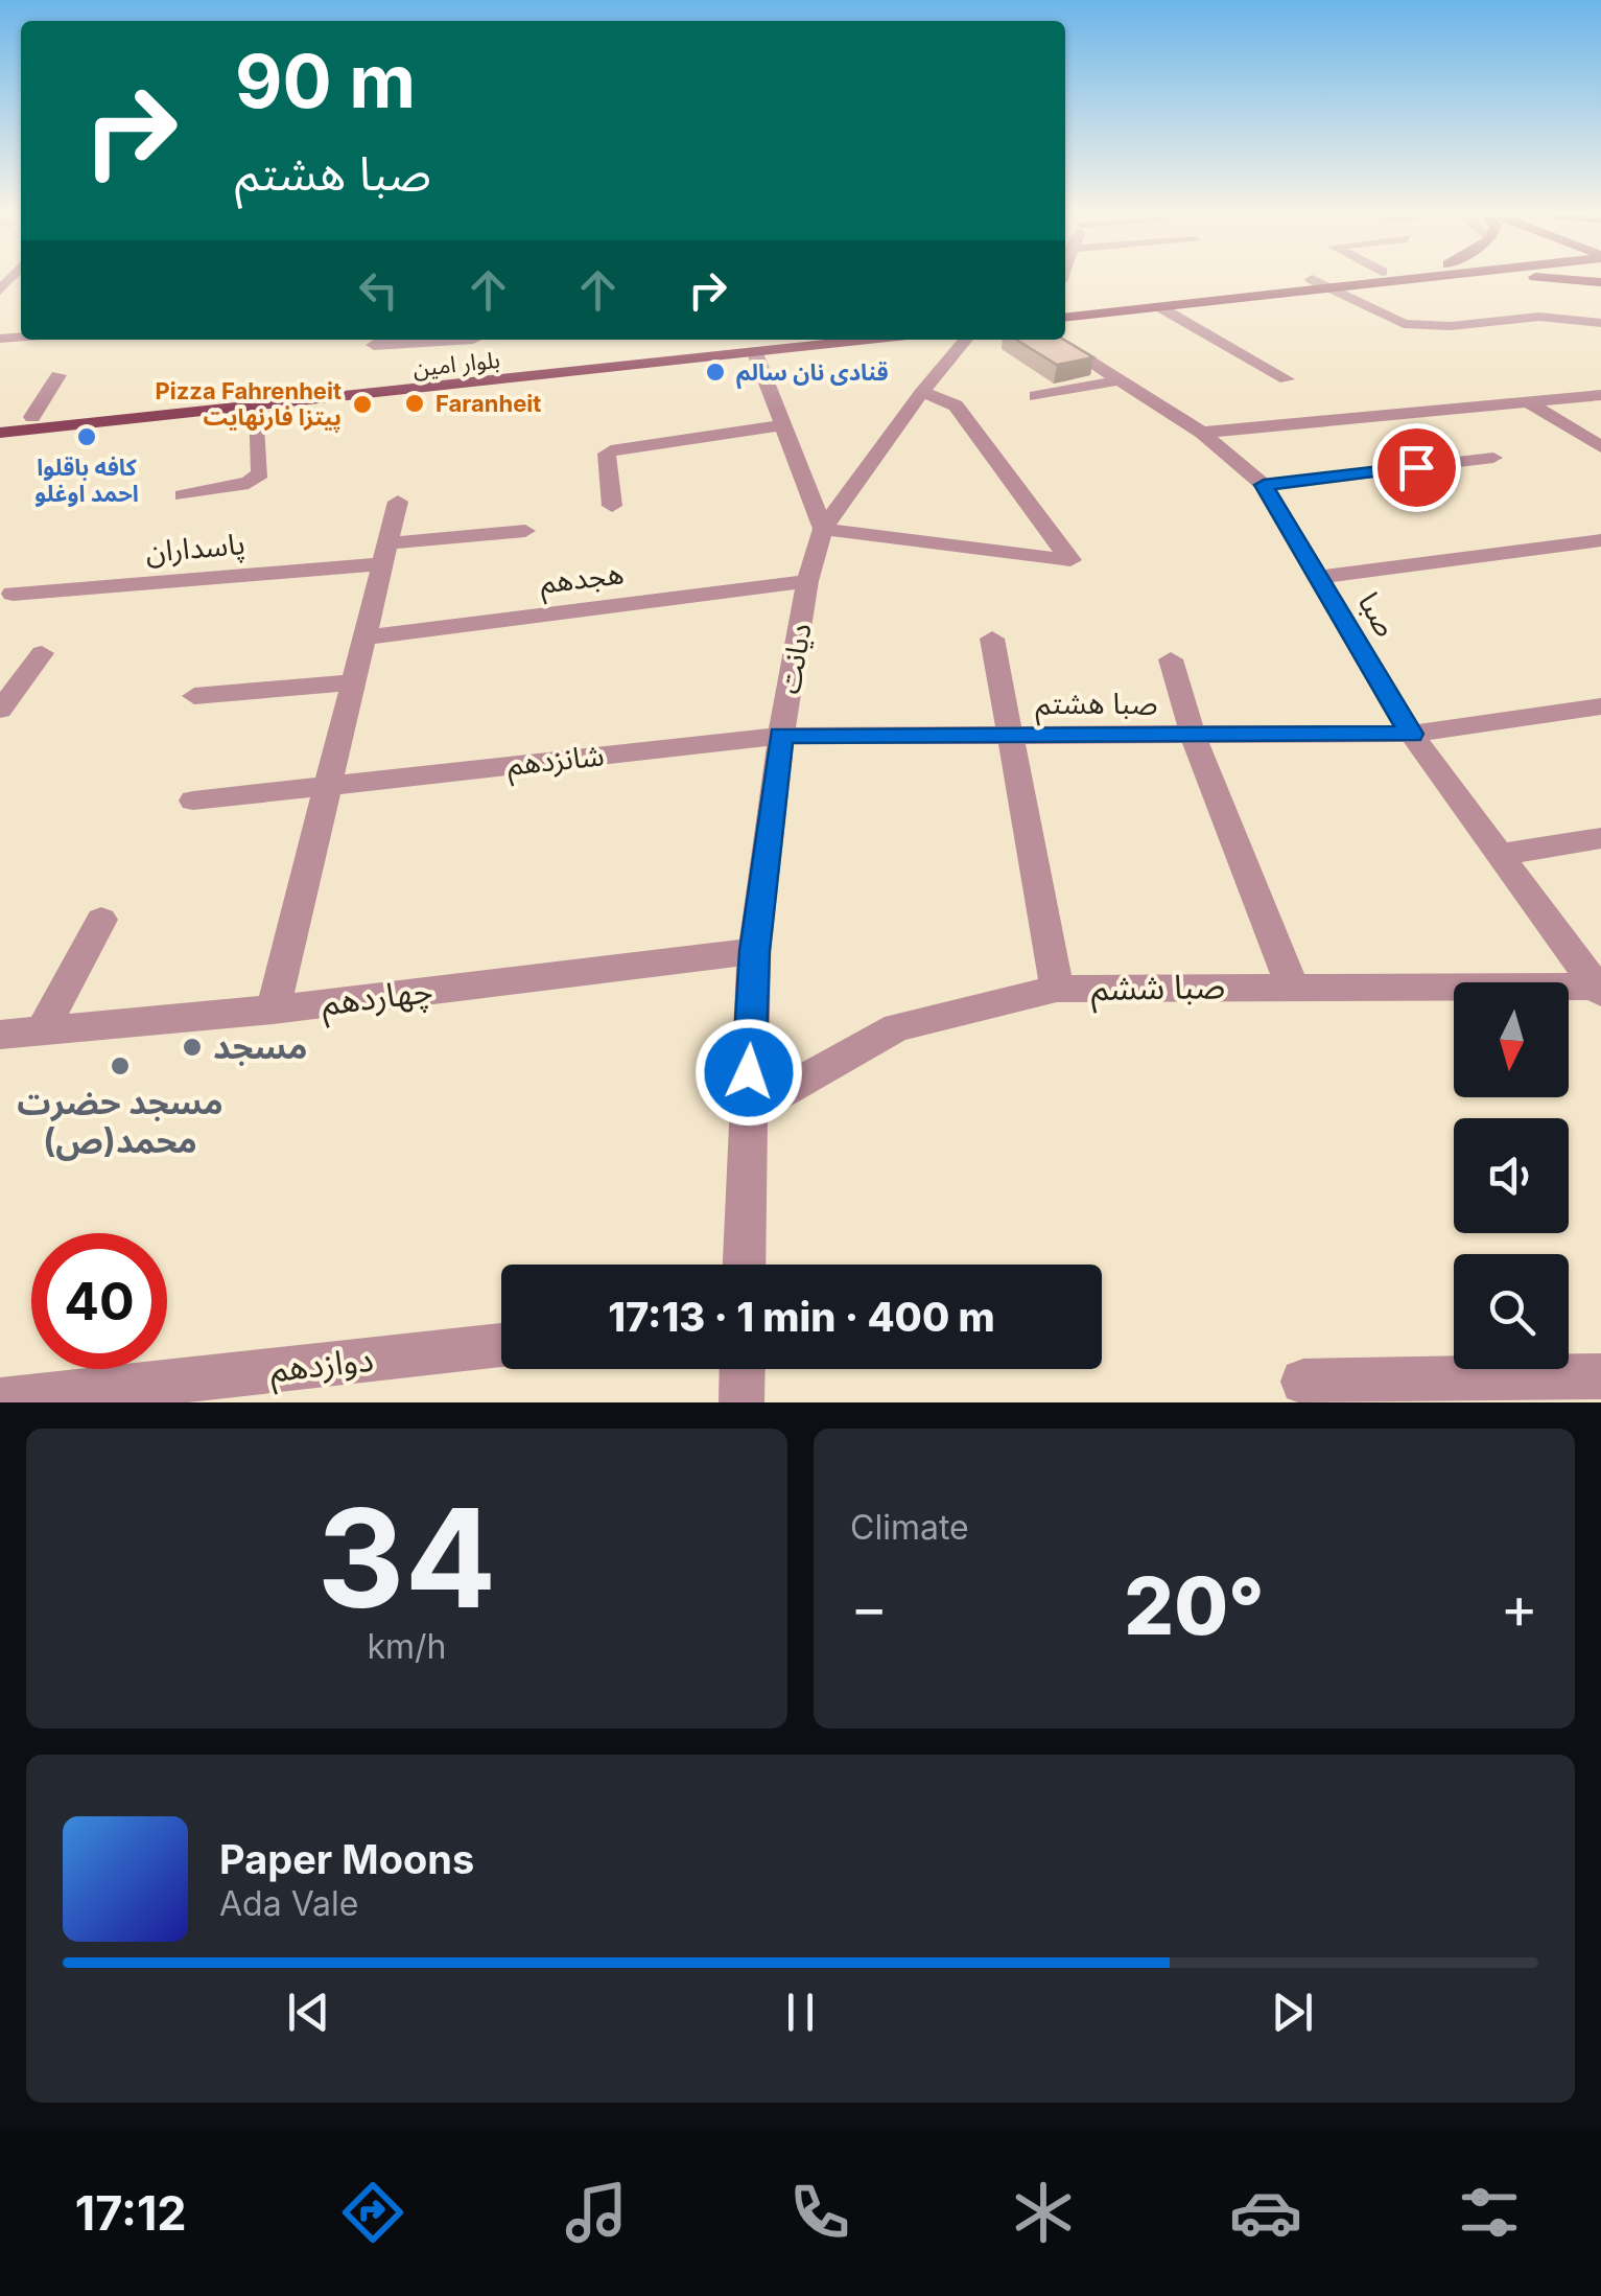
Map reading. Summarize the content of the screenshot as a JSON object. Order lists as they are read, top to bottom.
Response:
{
  "streets": {
    "main road": ["بلوار امین"],
    "street": [
      "پاسداران",
      "هجدهم",
      "صبا",
      "دیانت",
      "صبا هشتم",
      "شانزدهم",
      "صبا ششم",
      "چهاردهم",
      "دوازدهم"
    ]
  },
  "crossings": [
    ["هجدهم", "دیانت"],
    ["صبا", "صبا هشتم"],
    ["صبا", "صبا ششم"],
    ["دیانت", "صبا هشتم"],
    ["دیانت", "شانزدهم"],
    ["دیانت", "صبا ششم"],
    ["دیانت", "چهاردهم"],
    ["صبا هشتم", "شانزدهم"]
  ],
  "places": [
    "قنادی نان سالم",
    "Faranheit",
    "Pizza Fahrenheit پیتزا فارنهایت",
    "کافه باقلوا احمد اوغلو",
    "مسجد",
    "مسجد حضرت محمد(ص)"
  ],
  "north": "bottom",
  "page": {
    "turn": ["90 m", "صبا هشتم"],
    "limit": "40",
    "trip": "17:13 · 1 min · 400 m",
    "tile": [
      ["34", "km/h"],
      "Climate"
    ],
    "heat": ["−", "20°", "+"],
    "song": ["Paper Moons", "Ada Vale"],
    "tabs": "17:12"
  }
}
